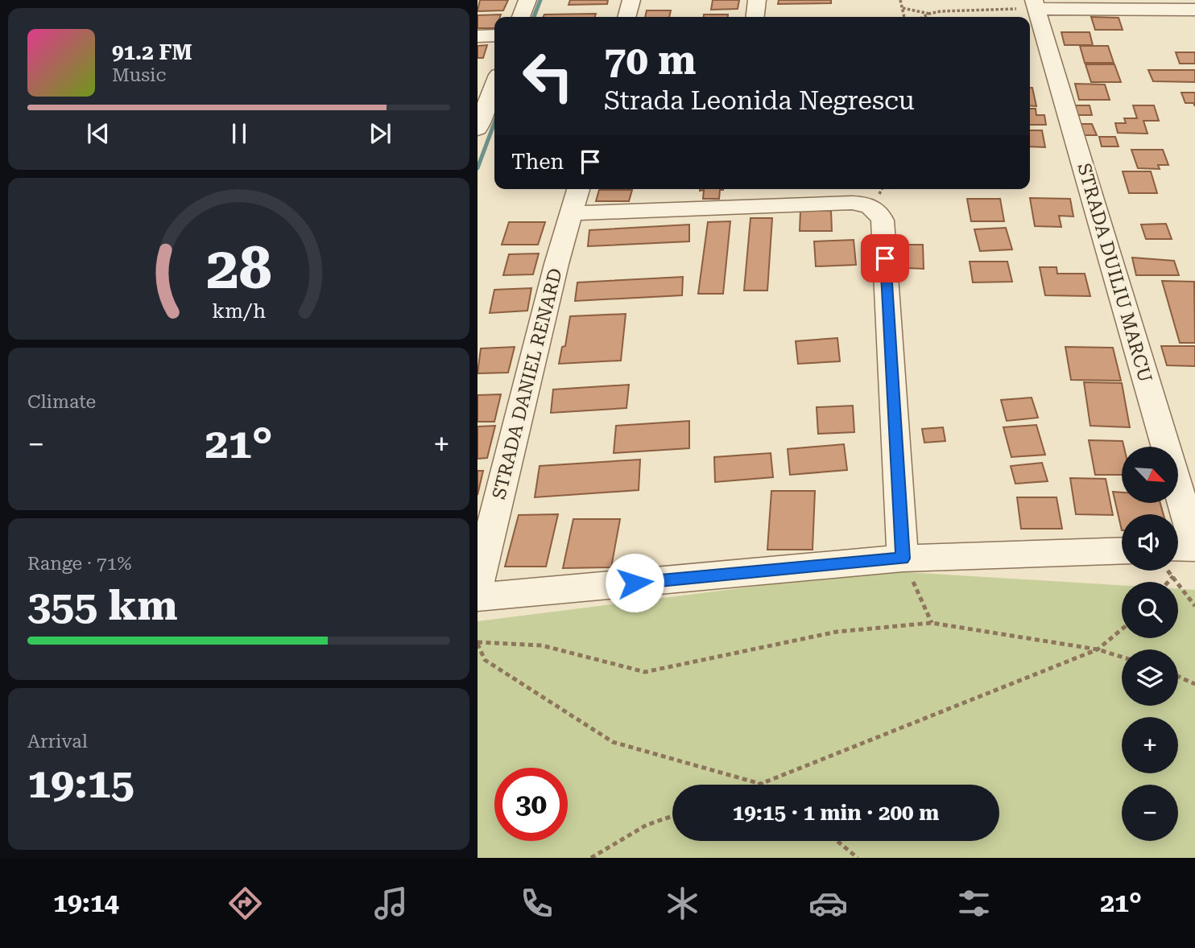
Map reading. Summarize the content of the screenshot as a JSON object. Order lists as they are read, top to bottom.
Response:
{
  "streets": {
    "street": ["STRADA DUILIU MARCU", "STRADA DANIEL RENARD"]
  },
  "north": "bottom right",
  "page": {
    "turn": ["70 m", "Strada Leonida Negrescu"],
    "song": ["91.2 FM", "Music"],
    "then": "Then",
    "tile": [
      "Climate",
      ["Range · 71%", "355 km"],
      ["Arrival", "19:15"]
    ],
    "heat": ["−", "21°", "+"],
    "map_buttons": ["+", "−"],
    "limit": "30",
    "trip": "19:15 · 1 min · 200 m",
    "tabs": ["19:14", "21°"],
    "gauge": ["28", "km/h"]
  }
}
